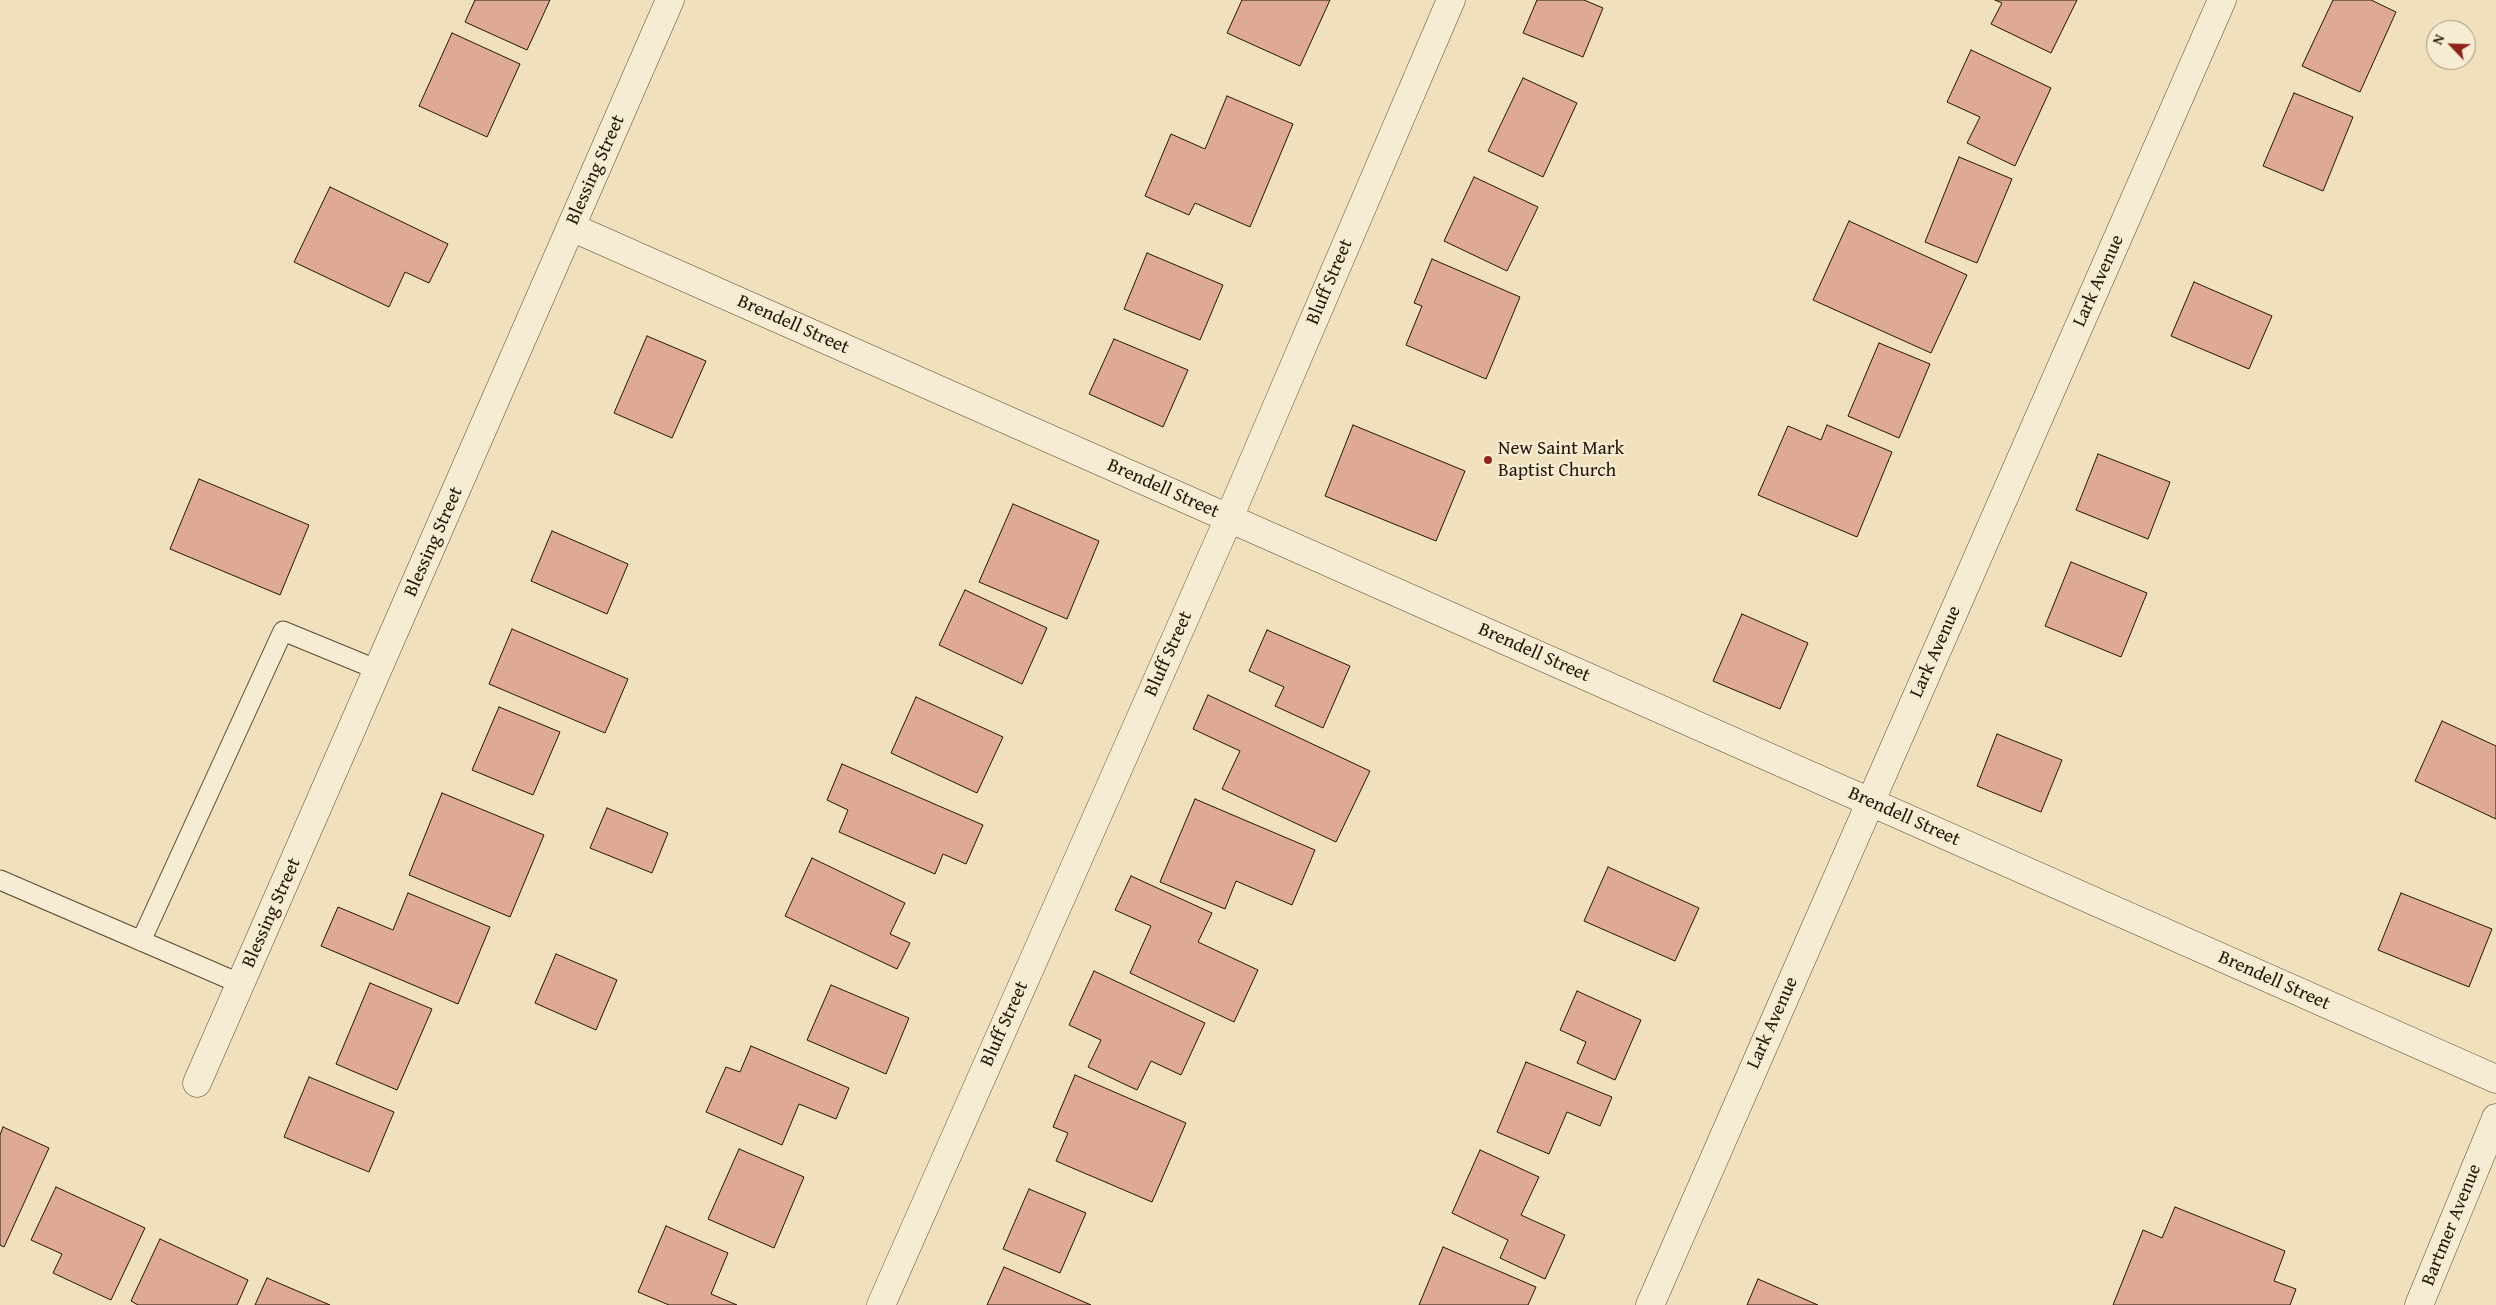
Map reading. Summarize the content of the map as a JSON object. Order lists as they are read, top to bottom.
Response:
{
  "streets": {
    "street": [
      "Blessing Street",
      "Lark Avenue",
      "Bluff Street",
      "Brendell Street",
      "Bartmer Avenue"
    ]
  },
  "crossings": [
    ["Blessing Street", "Brendell Street"],
    ["Lark Avenue", "Brendell Street"],
    ["Bluff Street", "Brendell Street"]
  ],
  "places": ["New Saint Mark Baptist Church"],
  "north": "top left"
}
